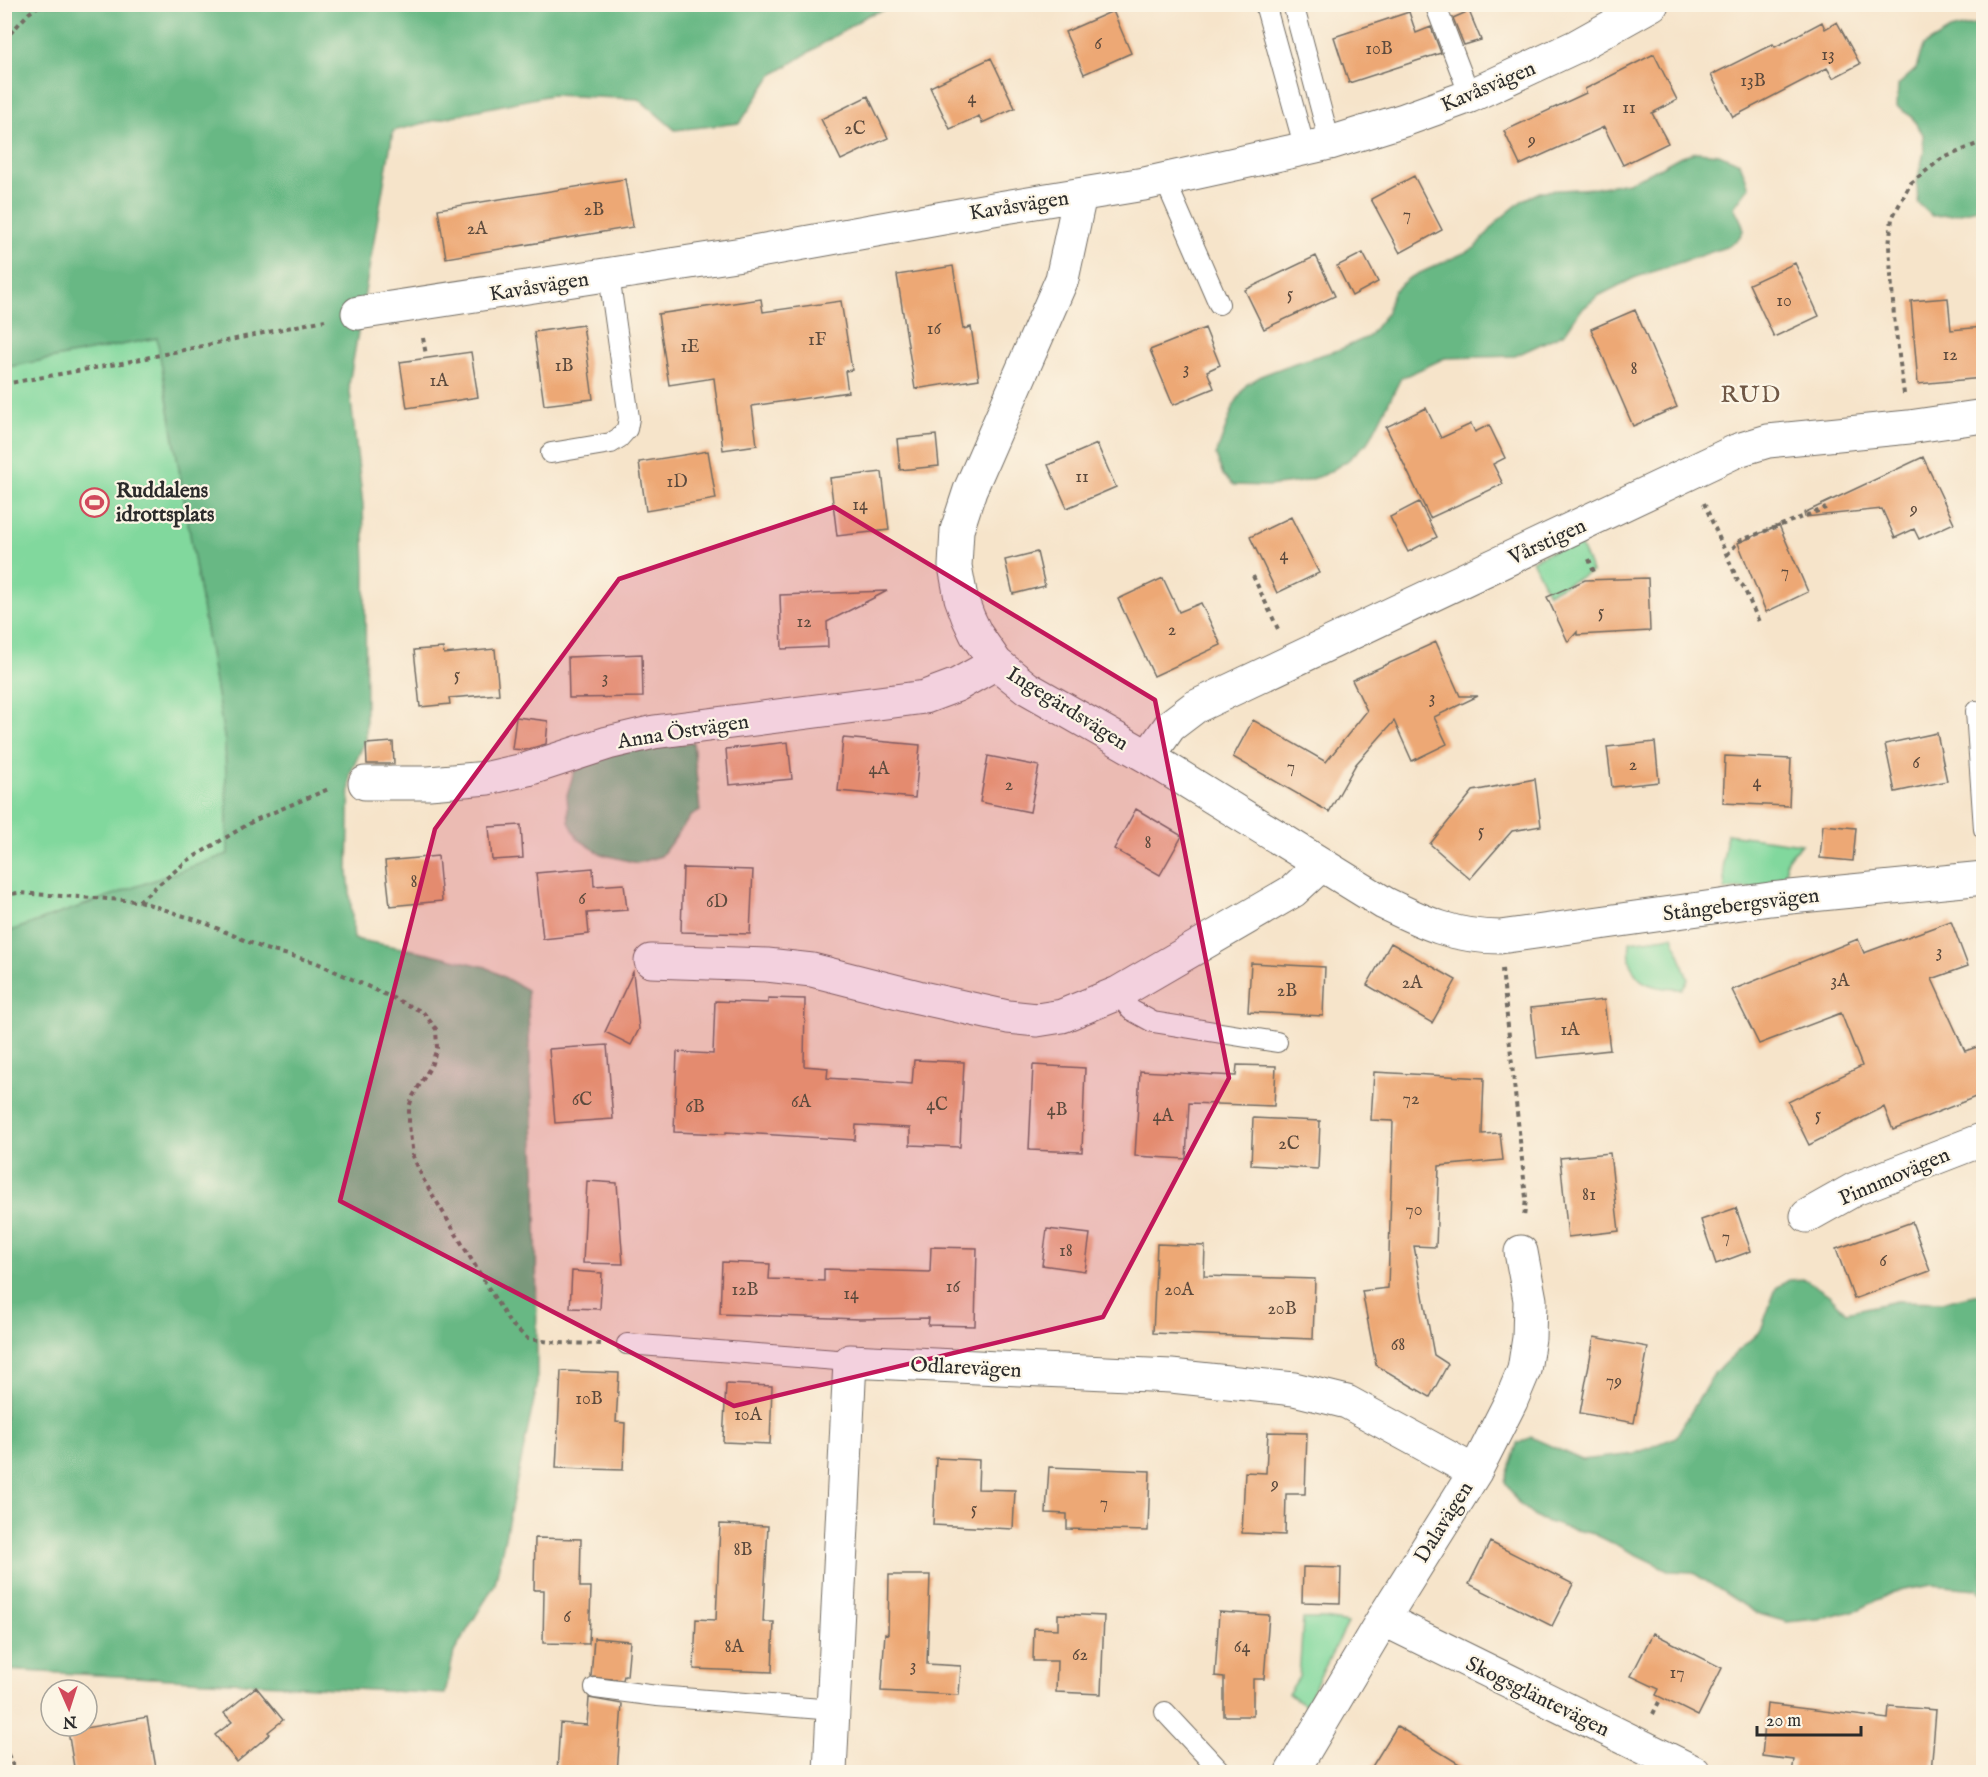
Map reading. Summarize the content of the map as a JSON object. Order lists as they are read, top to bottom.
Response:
{
  "streets": {
    "street": [
      "Kavåsvägen",
      "Vårstigen",
      "Ingegärdsvägen",
      "Anna Östvägen",
      "Stångebergsvägen",
      "Pinnmovägen",
      "Odlarevägen",
      "Dalavägen",
      "Skogsgläntevägen"
    ]
  },
  "crossings": [
    ["Kavåsvägen", "Ingegärdsvägen"],
    ["Vårstigen", "Ingegärdsvägen"],
    ["Ingegärdsvägen", "Anna Östvägen"],
    ["Ingegärdsvägen", "Stångebergsvägen"],
    ["Odlarevägen", "Dalavägen"],
    ["Dalavägen", "Skogsgläntevägen"]
  ],
  "districts": ["RUD"],
  "places": {
    "sports": ["Ruddalens idrottsplats"]
  },
  "house_numbers": [
    "6",
    "10B",
    "13",
    "13B",
    "4",
    "11",
    "2C",
    "9",
    "2B",
    "7",
    "2A",
    "5",
    "10",
    "16",
    "1F",
    "1E",
    "12",
    "1B",
    "3",
    "8",
    "1A",
    "11",
    "1D",
    "14",
    "9",
    "4",
    "7",
    "5",
    "12",
    "2",
    "5",
    "3",
    "3",
    "6",
    "2",
    "7",
    "4A",
    "4",
    "2",
    "5",
    "8",
    "8",
    "6",
    "6D",
    "3",
    "3A",
    "2A",
    "2B",
    "1A",
    "72",
    "6C",
    "6A",
    "4C",
    "6B",
    "4B",
    "5",
    "4A",
    "2C",
    "81",
    "70",
    "7",
    "18",
    "6",
    "16",
    "12B",
    "20A",
    "14",
    "20B",
    "68",
    "79",
    "10B",
    "10A",
    "9",
    "7",
    "5",
    "8B",
    "6",
    "8A",
    "64",
    "62",
    "3",
    "17"
  ],
  "scale_bar": "20 m",
  "north": "bottom"
}
